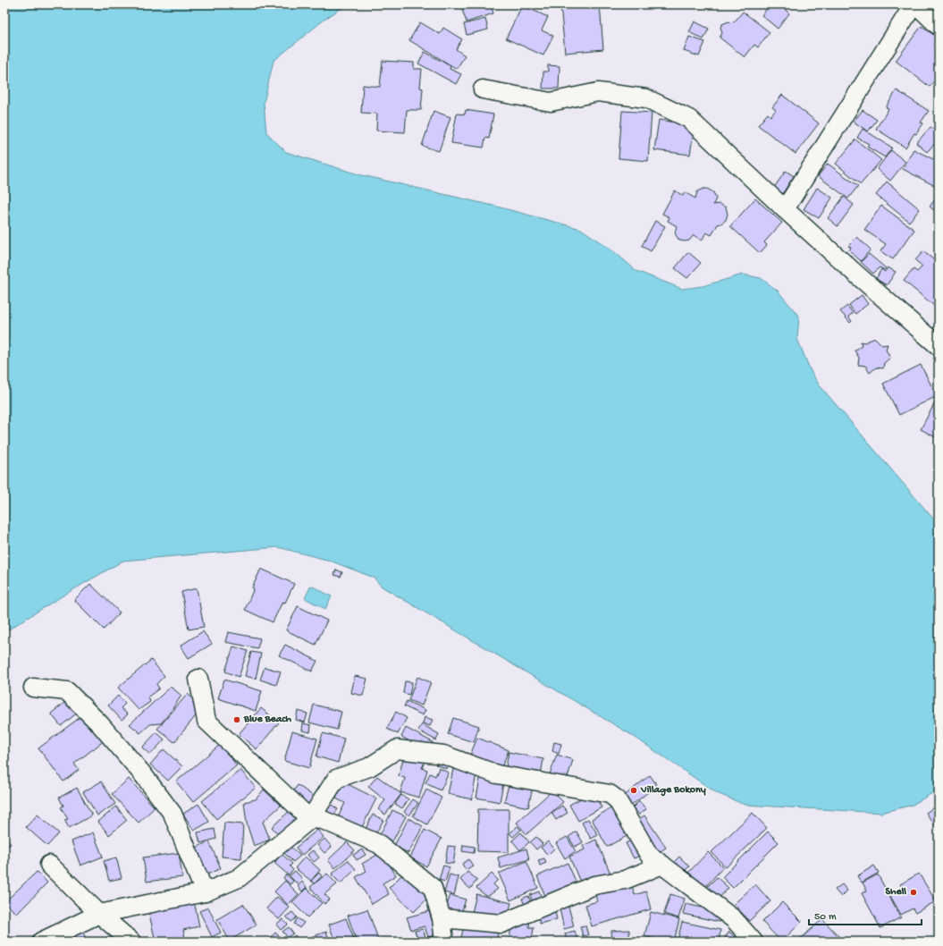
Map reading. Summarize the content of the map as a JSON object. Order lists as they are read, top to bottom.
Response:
{
  "places": ["Blue Beach", "Village Bokony", "Shell"],
  "scale_bar": "50 m"
}
